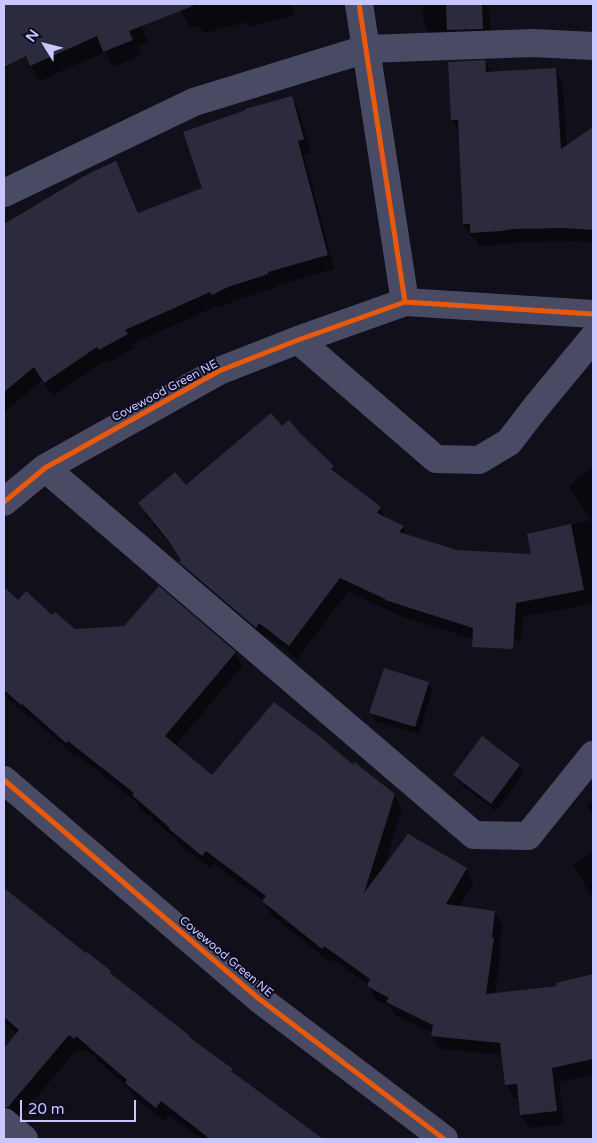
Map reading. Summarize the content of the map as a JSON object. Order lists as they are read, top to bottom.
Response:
{
  "streets": {
    "street": ["Covewood Green NE"]
  },
  "scale_bar": "20 m",
  "north": "top left"
}
